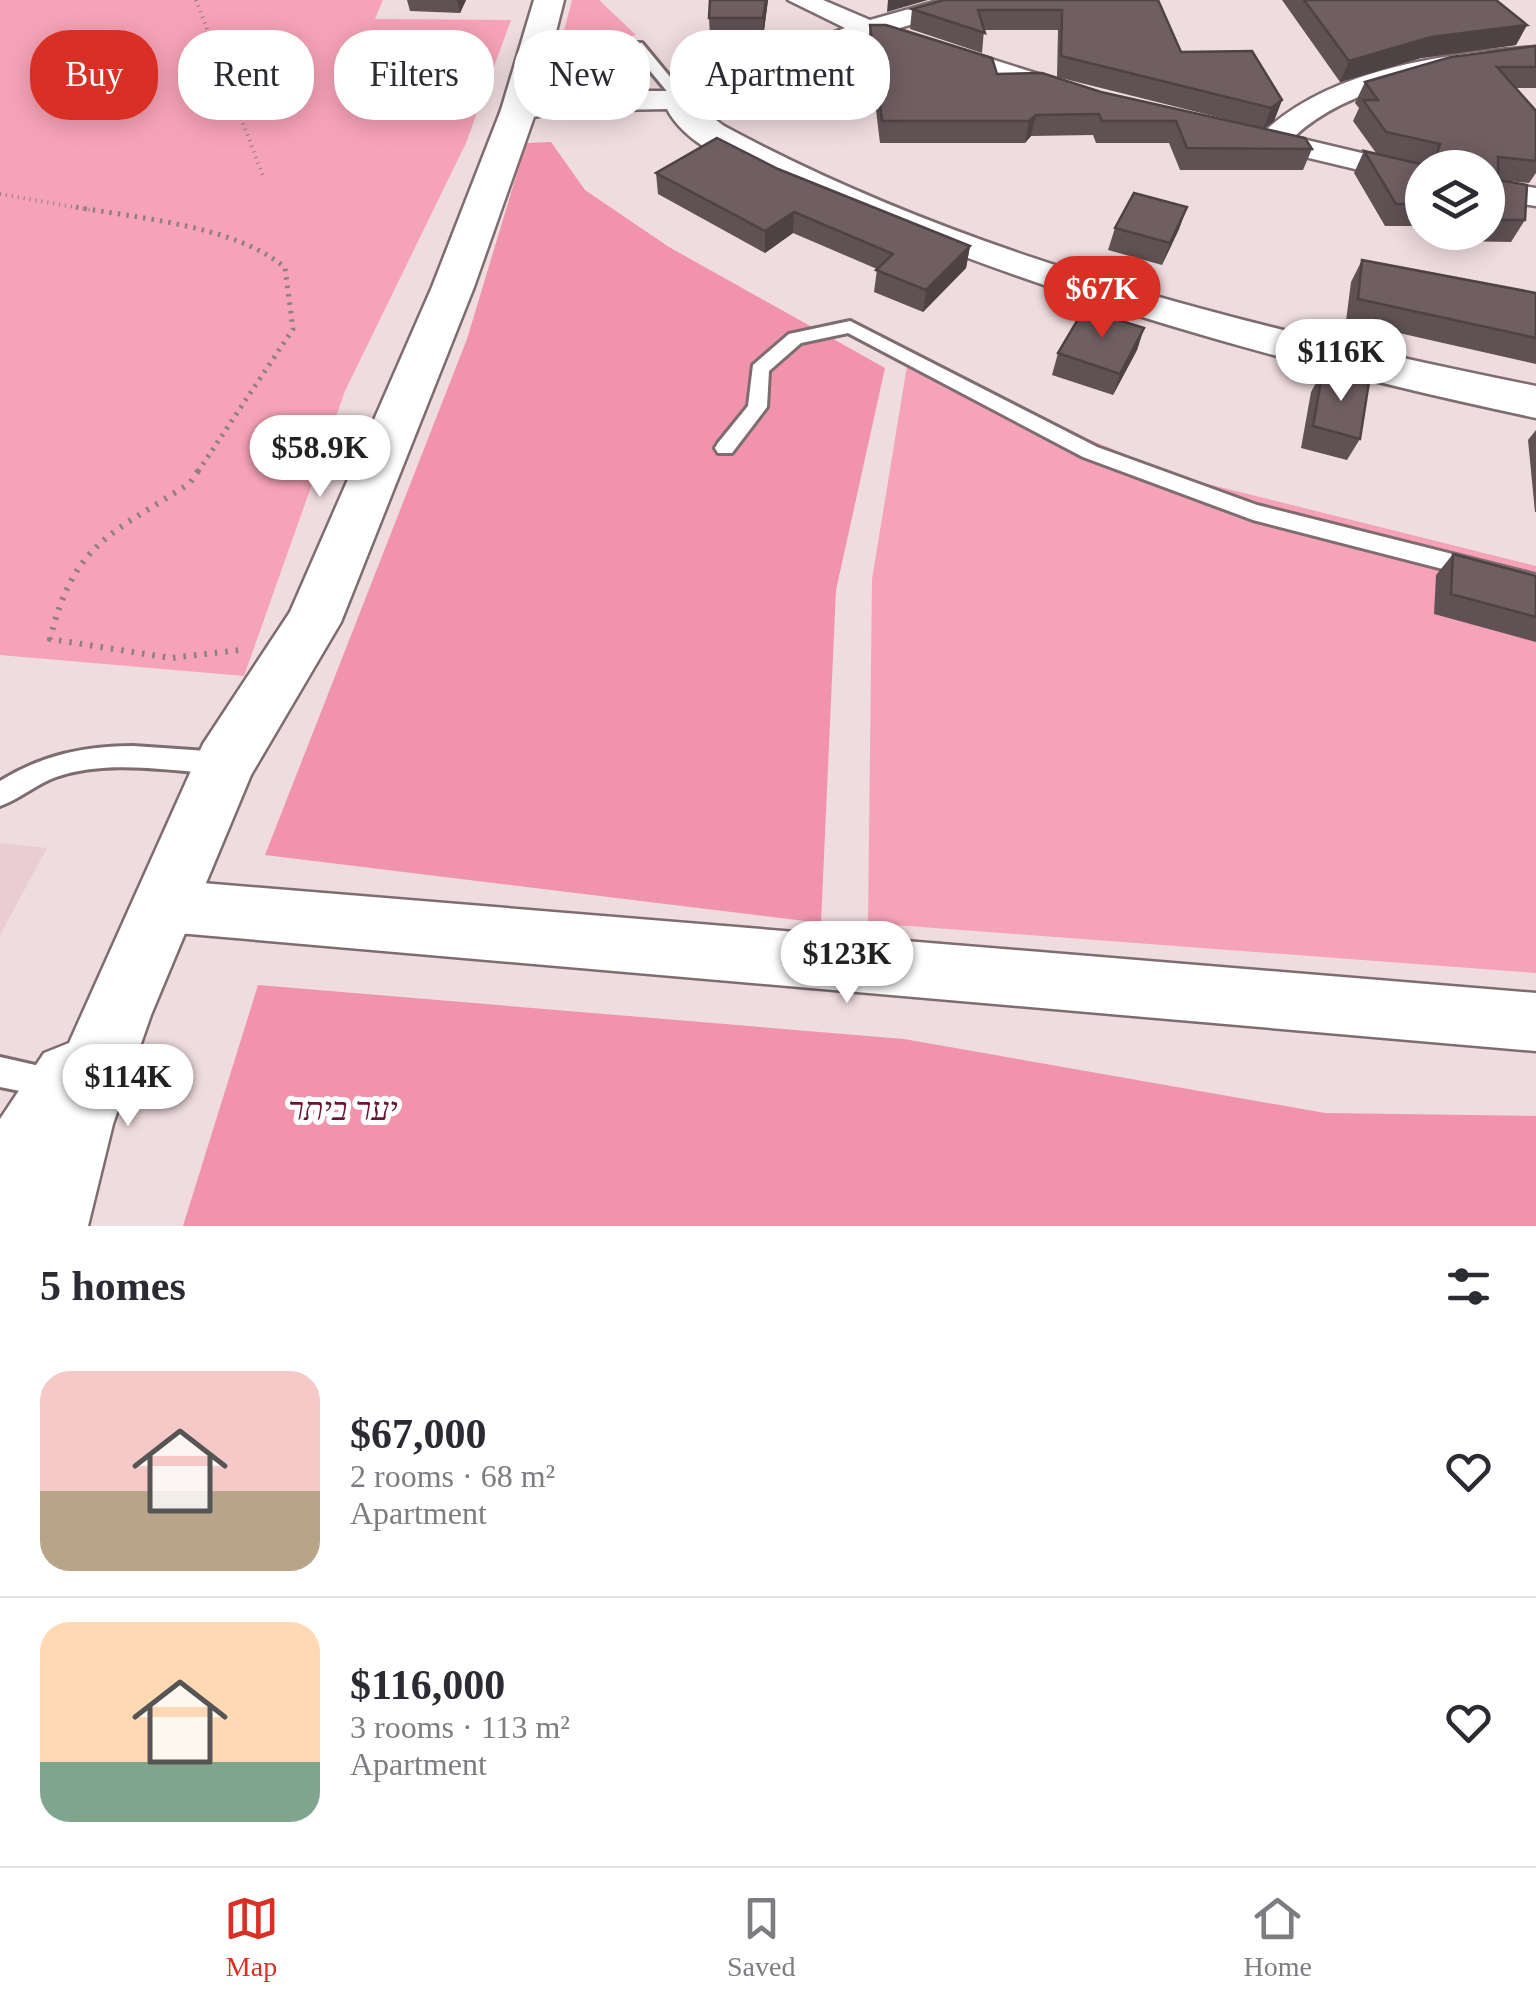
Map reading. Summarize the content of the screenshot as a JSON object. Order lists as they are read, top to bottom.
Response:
{
  "parks": ["יער ביתר"],
  "page": {
    "chip": [
      "Buy",
      "Rent",
      "Filters",
      "New",
      "Apartment"
    ],
    "price": [
      "$67K",
      "$116K",
      "$58.9K",
      "$123K",
      "$114K"
    ],
    "heading": "5 homes",
    "list": [
      {
        "name": "$67,000",
        "note": "2 rooms · 68 m² · Apartment"
      },
      {
        "name": "$116,000",
        "note": "3 rooms · 113 m² · Apartment"
      }
    ],
    "tabs": ["Map", "Saved", "Home"]
  }
}
